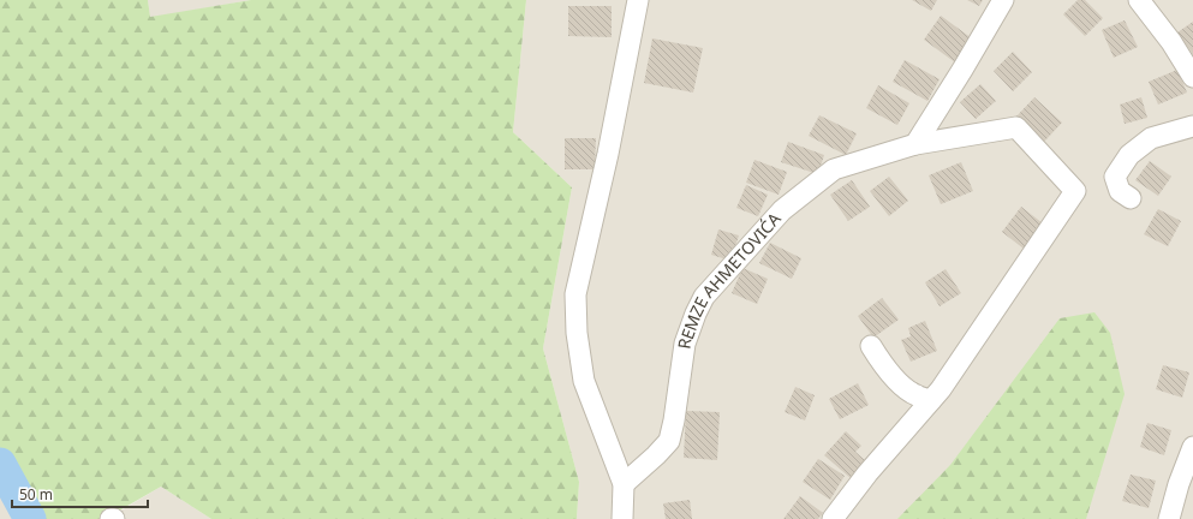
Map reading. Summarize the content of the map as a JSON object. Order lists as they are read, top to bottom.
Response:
{
  "streets": {
    "street": ["REMZE AHMETOVIĆA"]
  },
  "scale_bar": "50 m"
}
